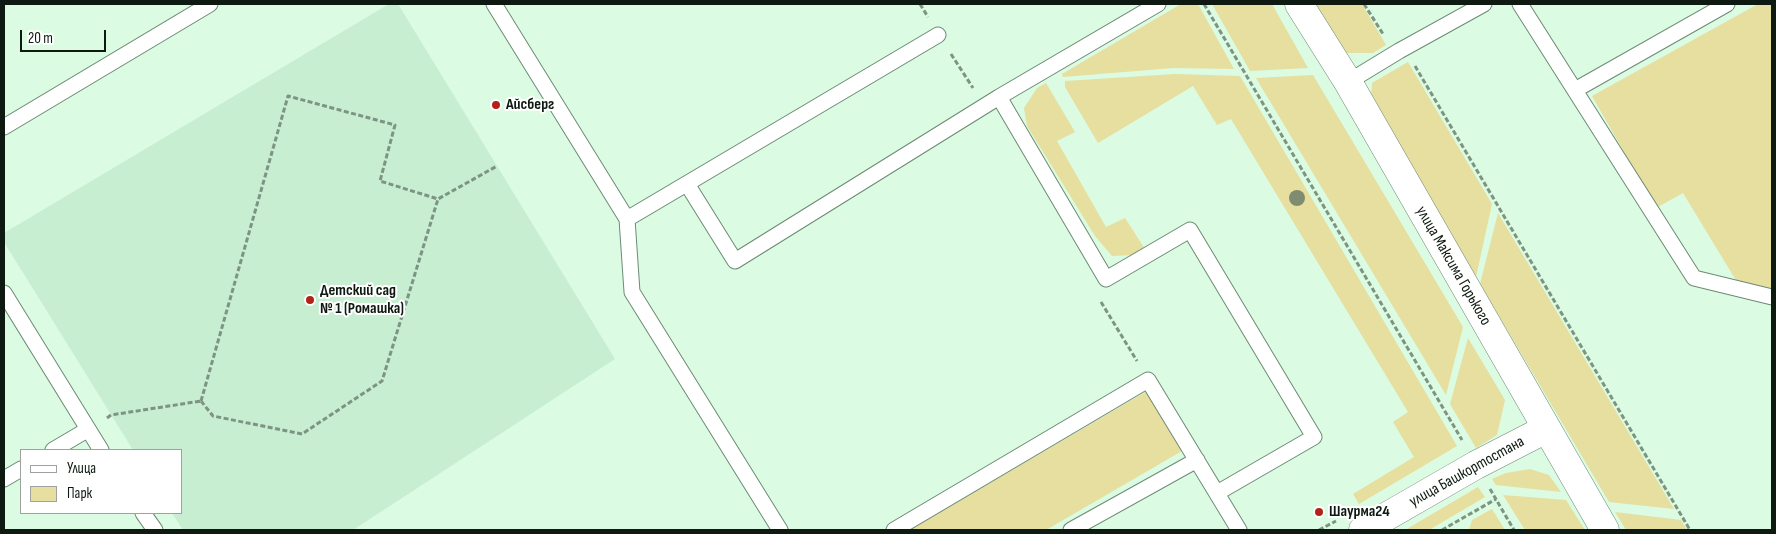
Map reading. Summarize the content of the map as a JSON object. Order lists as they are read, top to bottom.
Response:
{
  "streets": {
    "main road": ["улица Максима Горького", "улица Башкортостана"]
  },
  "crossings": [
    ["улица Максима Горького", "улица Башкортостана"]
  ],
  "places": ["Айсберг", "Детский сад № 1 (Ромашка)", "Шаурма24"],
  "legend": ["Улица", "Парк"],
  "scale_bar": "20 m"
}
